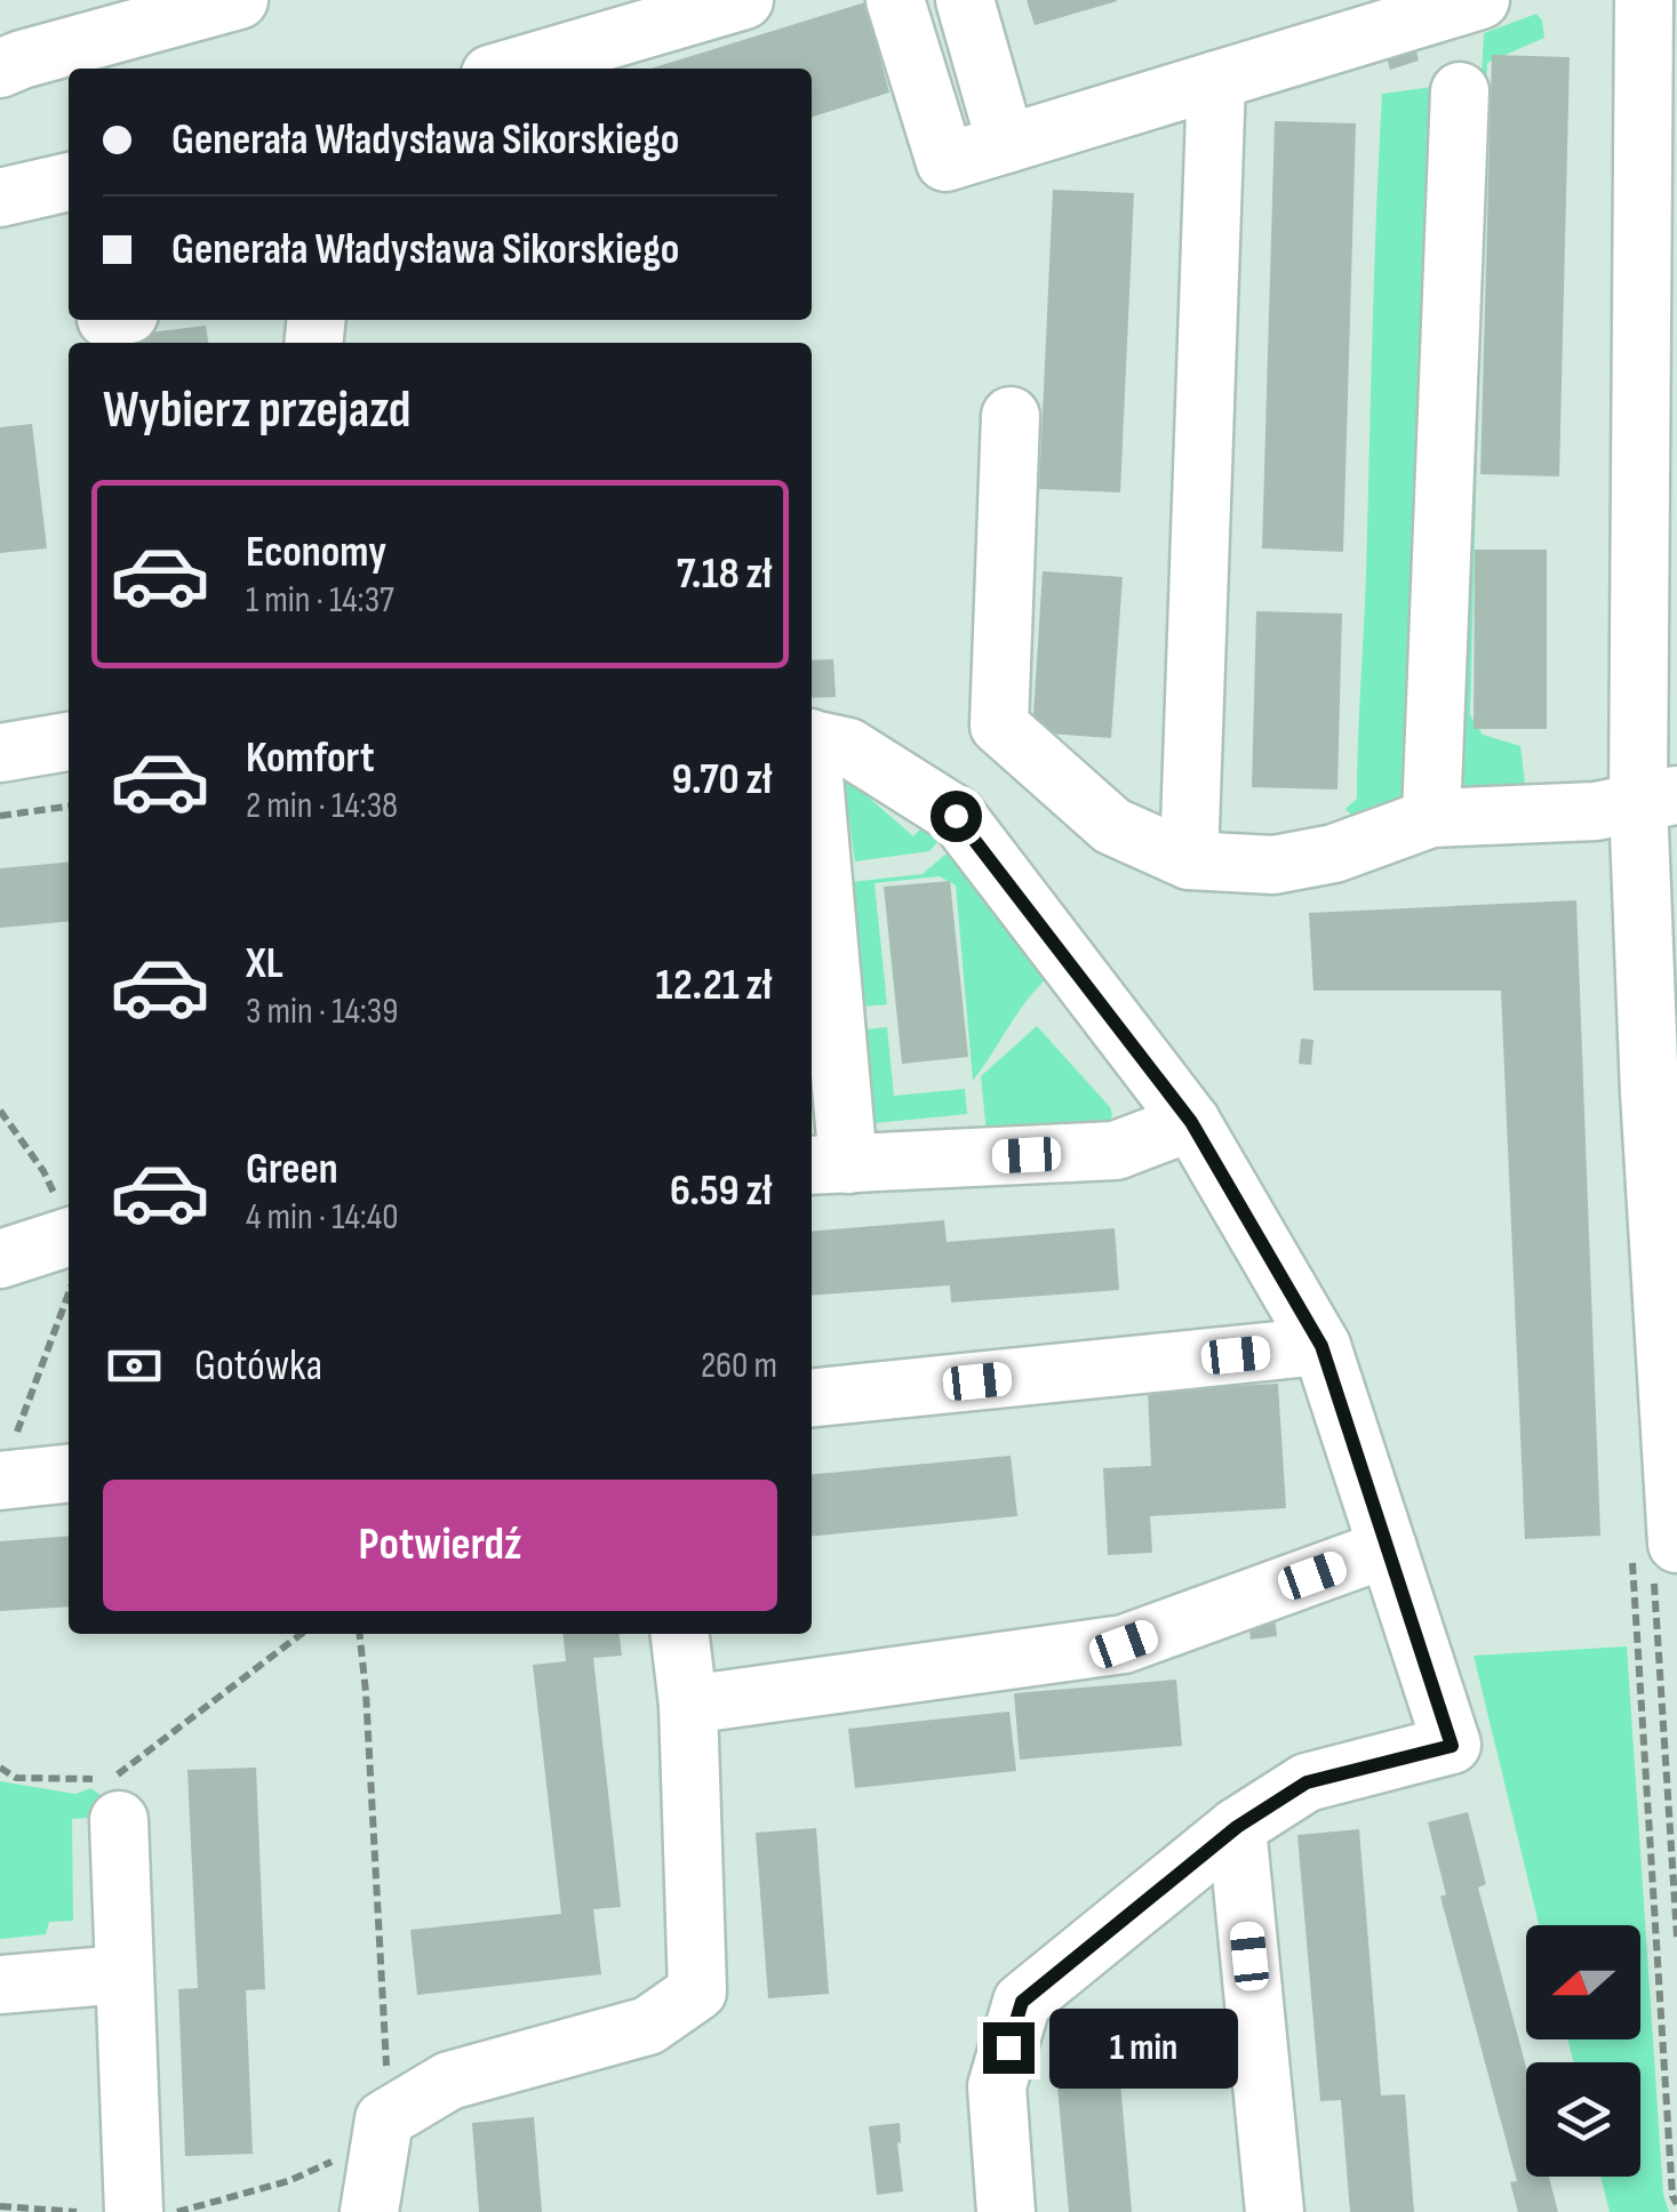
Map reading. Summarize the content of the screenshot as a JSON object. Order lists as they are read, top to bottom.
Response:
{
  "north": "left",
  "page": {
    "banner": ["Generała Władysława Sikorskiego", "Generała Władysława Sikorskiego"],
    "heading": "Wybierz przejazd",
    "list": [
      {
        "name": "Economy",
        "note": "1 min · 14:37",
        "value": "7.18 zł"
      },
      {
        "name": "Komfort",
        "note": "2 min · 14:38",
        "value": "9.70 zł"
      },
      {
        "name": "XL",
        "note": "3 min · 14:39",
        "value": "12.21 zł"
      },
      {
        "name": "Green",
        "note": "4 min · 14:40",
        "value": "6.59 zł"
      }
    ],
    "pay": ["Gotówka", "260 m"],
    "buttons": "Potwierdź",
    "bubble": "1 min"
  }
}
